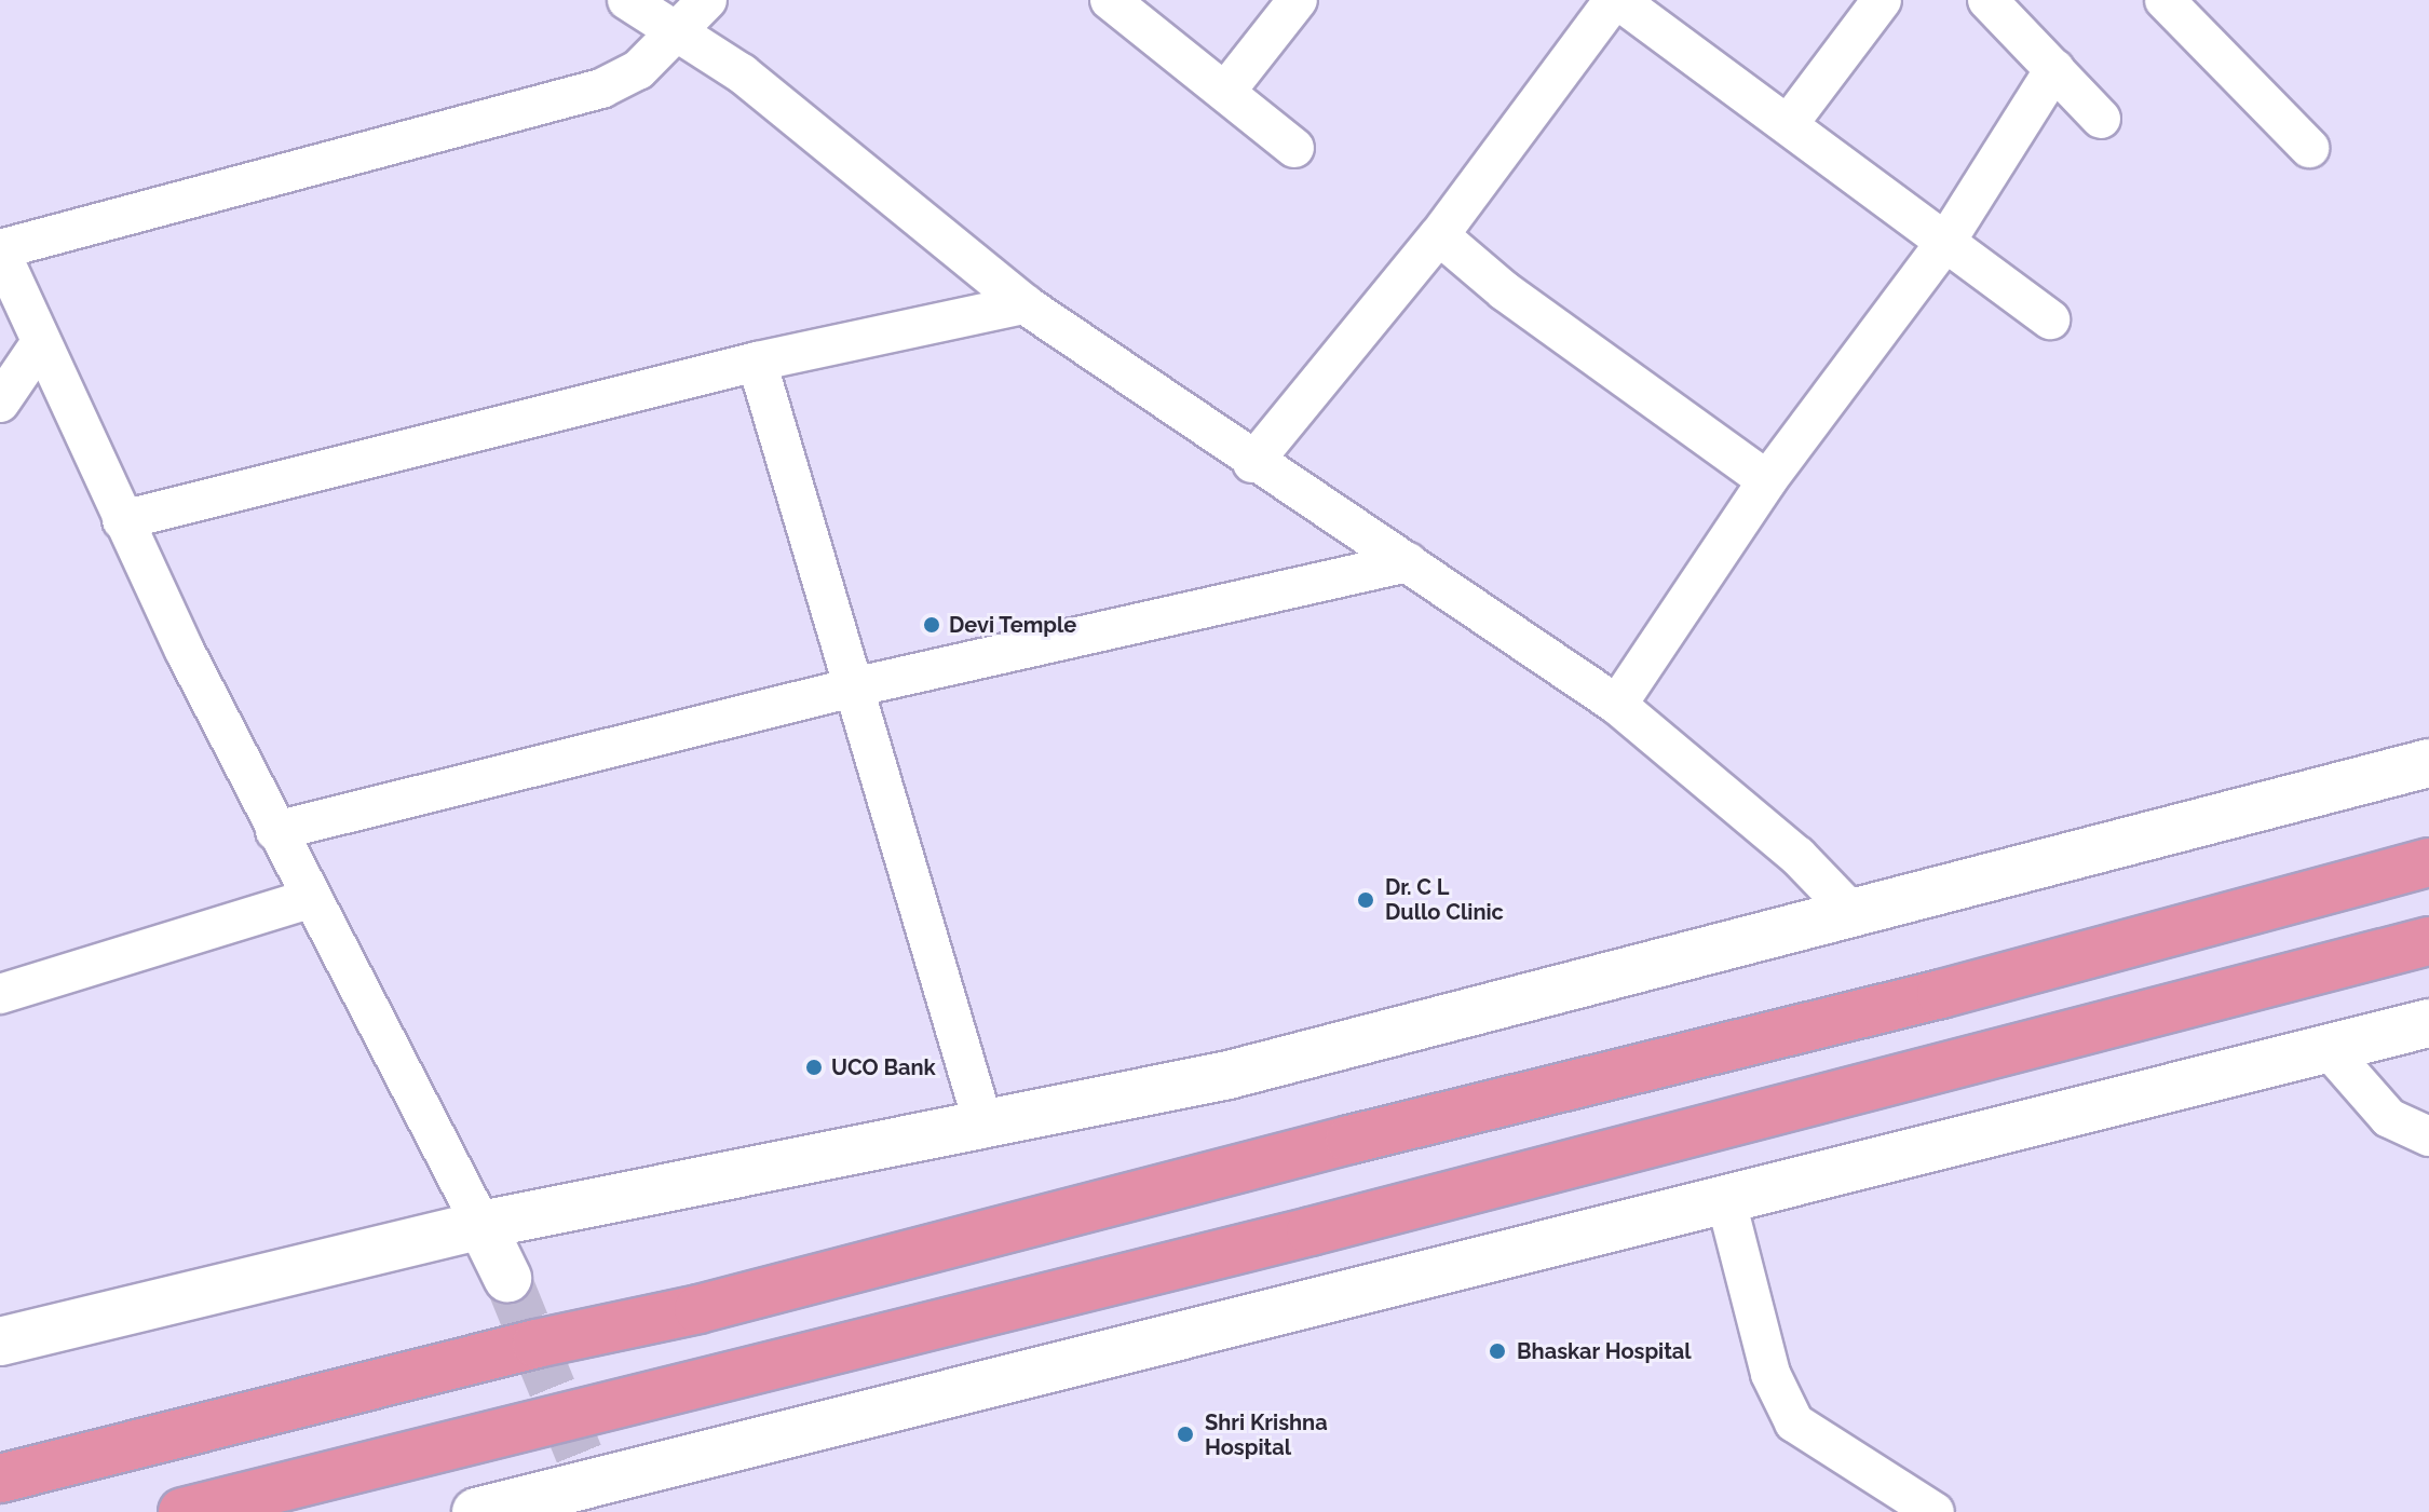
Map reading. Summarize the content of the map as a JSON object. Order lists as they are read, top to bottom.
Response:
{
  "places": [
    "Devi Temple",
    "Dr. C L Dullo Clinic",
    "UCO Bank",
    "Bhaskar Hospital",
    "Shri Krishna Hospital"
  ]
}
